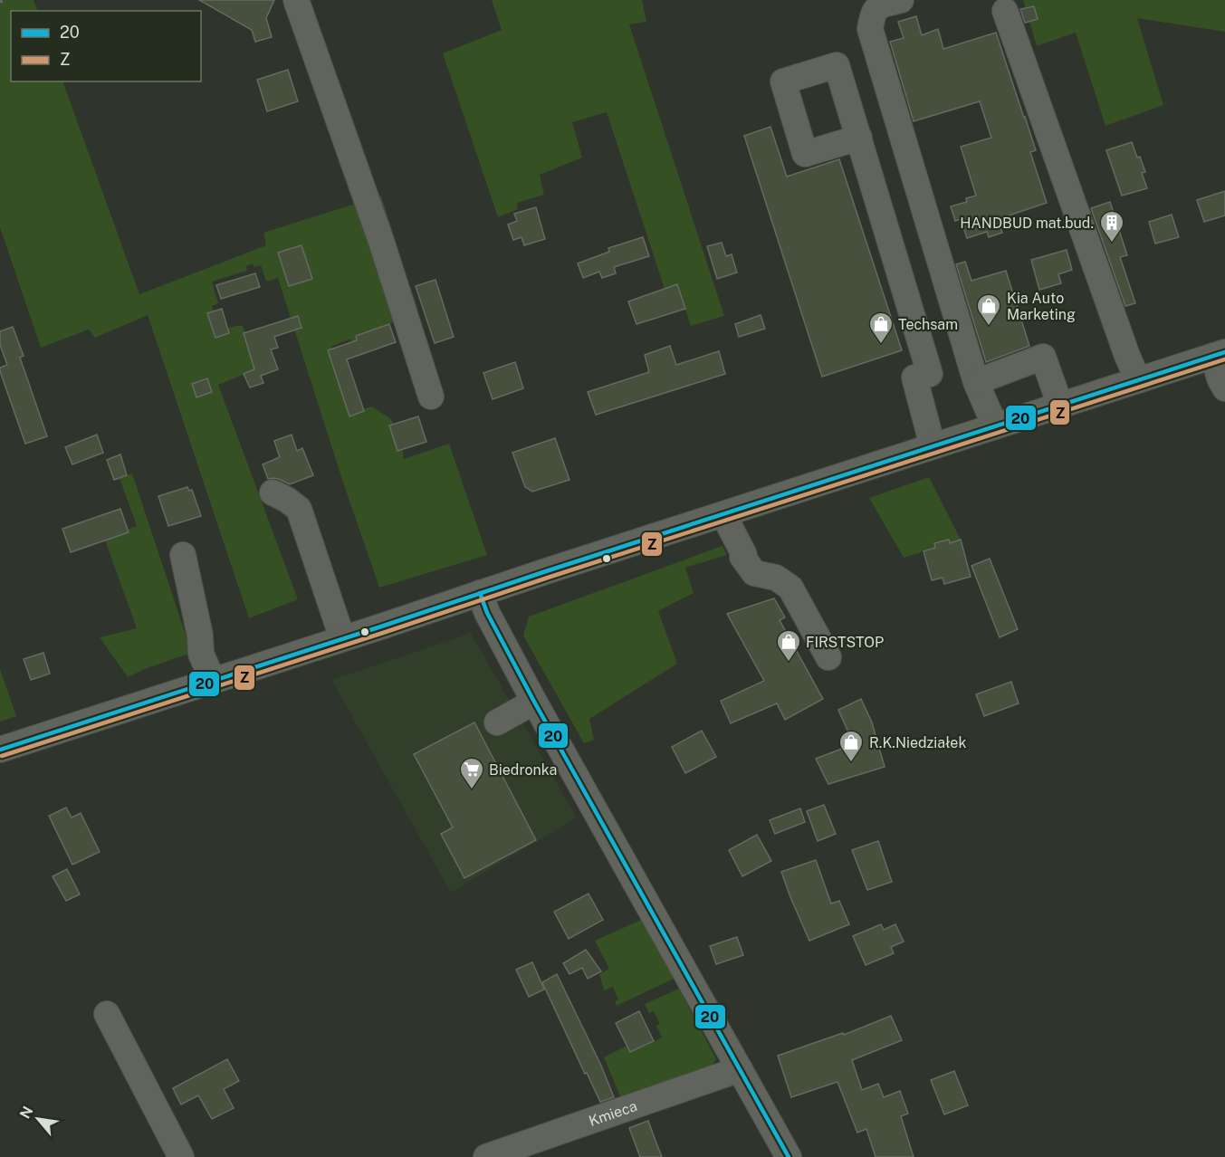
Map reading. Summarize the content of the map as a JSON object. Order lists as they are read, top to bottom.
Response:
{
  "streets": {
    "street": ["Kmieca"]
  },
  "places": {
    "building": ["HANDBUD mat.bud."],
    "shop": [
      "Kia Auto Marketing",
      "Techsam",
      "FIRSTSTOP",
      "R.K.Niedziałek"
    ],
    "supermarket": ["Biedronka"]
  },
  "lines": ["transit line 20", "transit line Z"],
  "legend": ["20", "Z"],
  "north": "top left"
}
